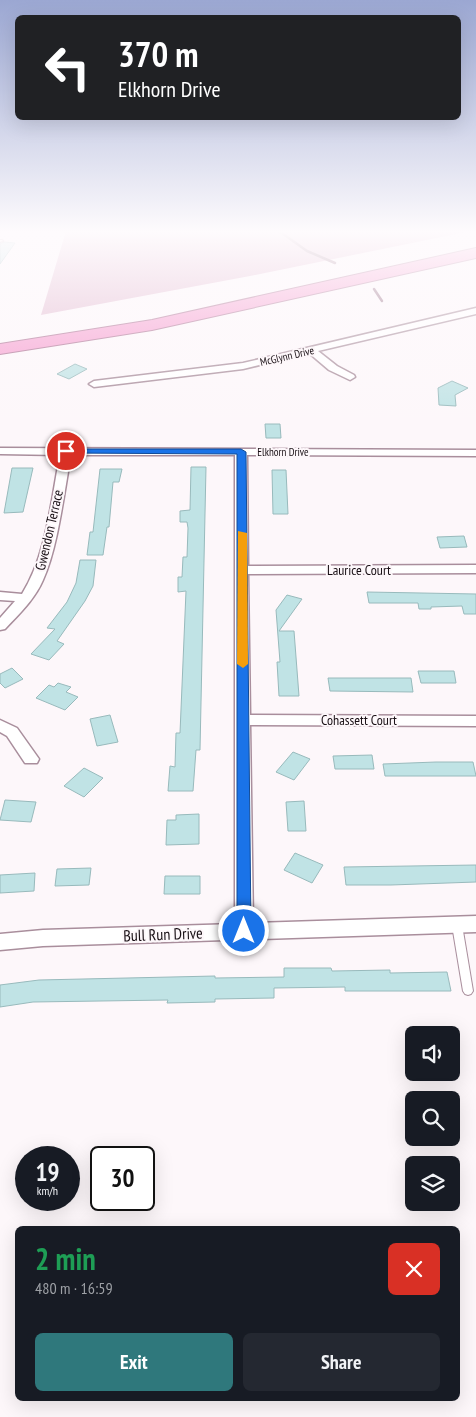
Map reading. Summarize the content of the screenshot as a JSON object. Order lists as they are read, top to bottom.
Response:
{
  "streets": {
    "street": [
      "McGlynn Drive",
      "Elkhorn Drive",
      "Gwendon Terrace",
      "Laurice Court",
      "Cohassett Court",
      "Bull Run Drive"
    ]
  },
  "crossings": [
    ["Elkhorn Drive", "Gwendon Terrace"]
  ],
  "page": {
    "turn": ["370 m", "Elkhorn Drive"],
    "speed": "19 km/h",
    "limit": "30",
    "heading": ["2 min", "480 m · 16:59"],
    "buttons": ["Exit", "Share"]
  }
}
